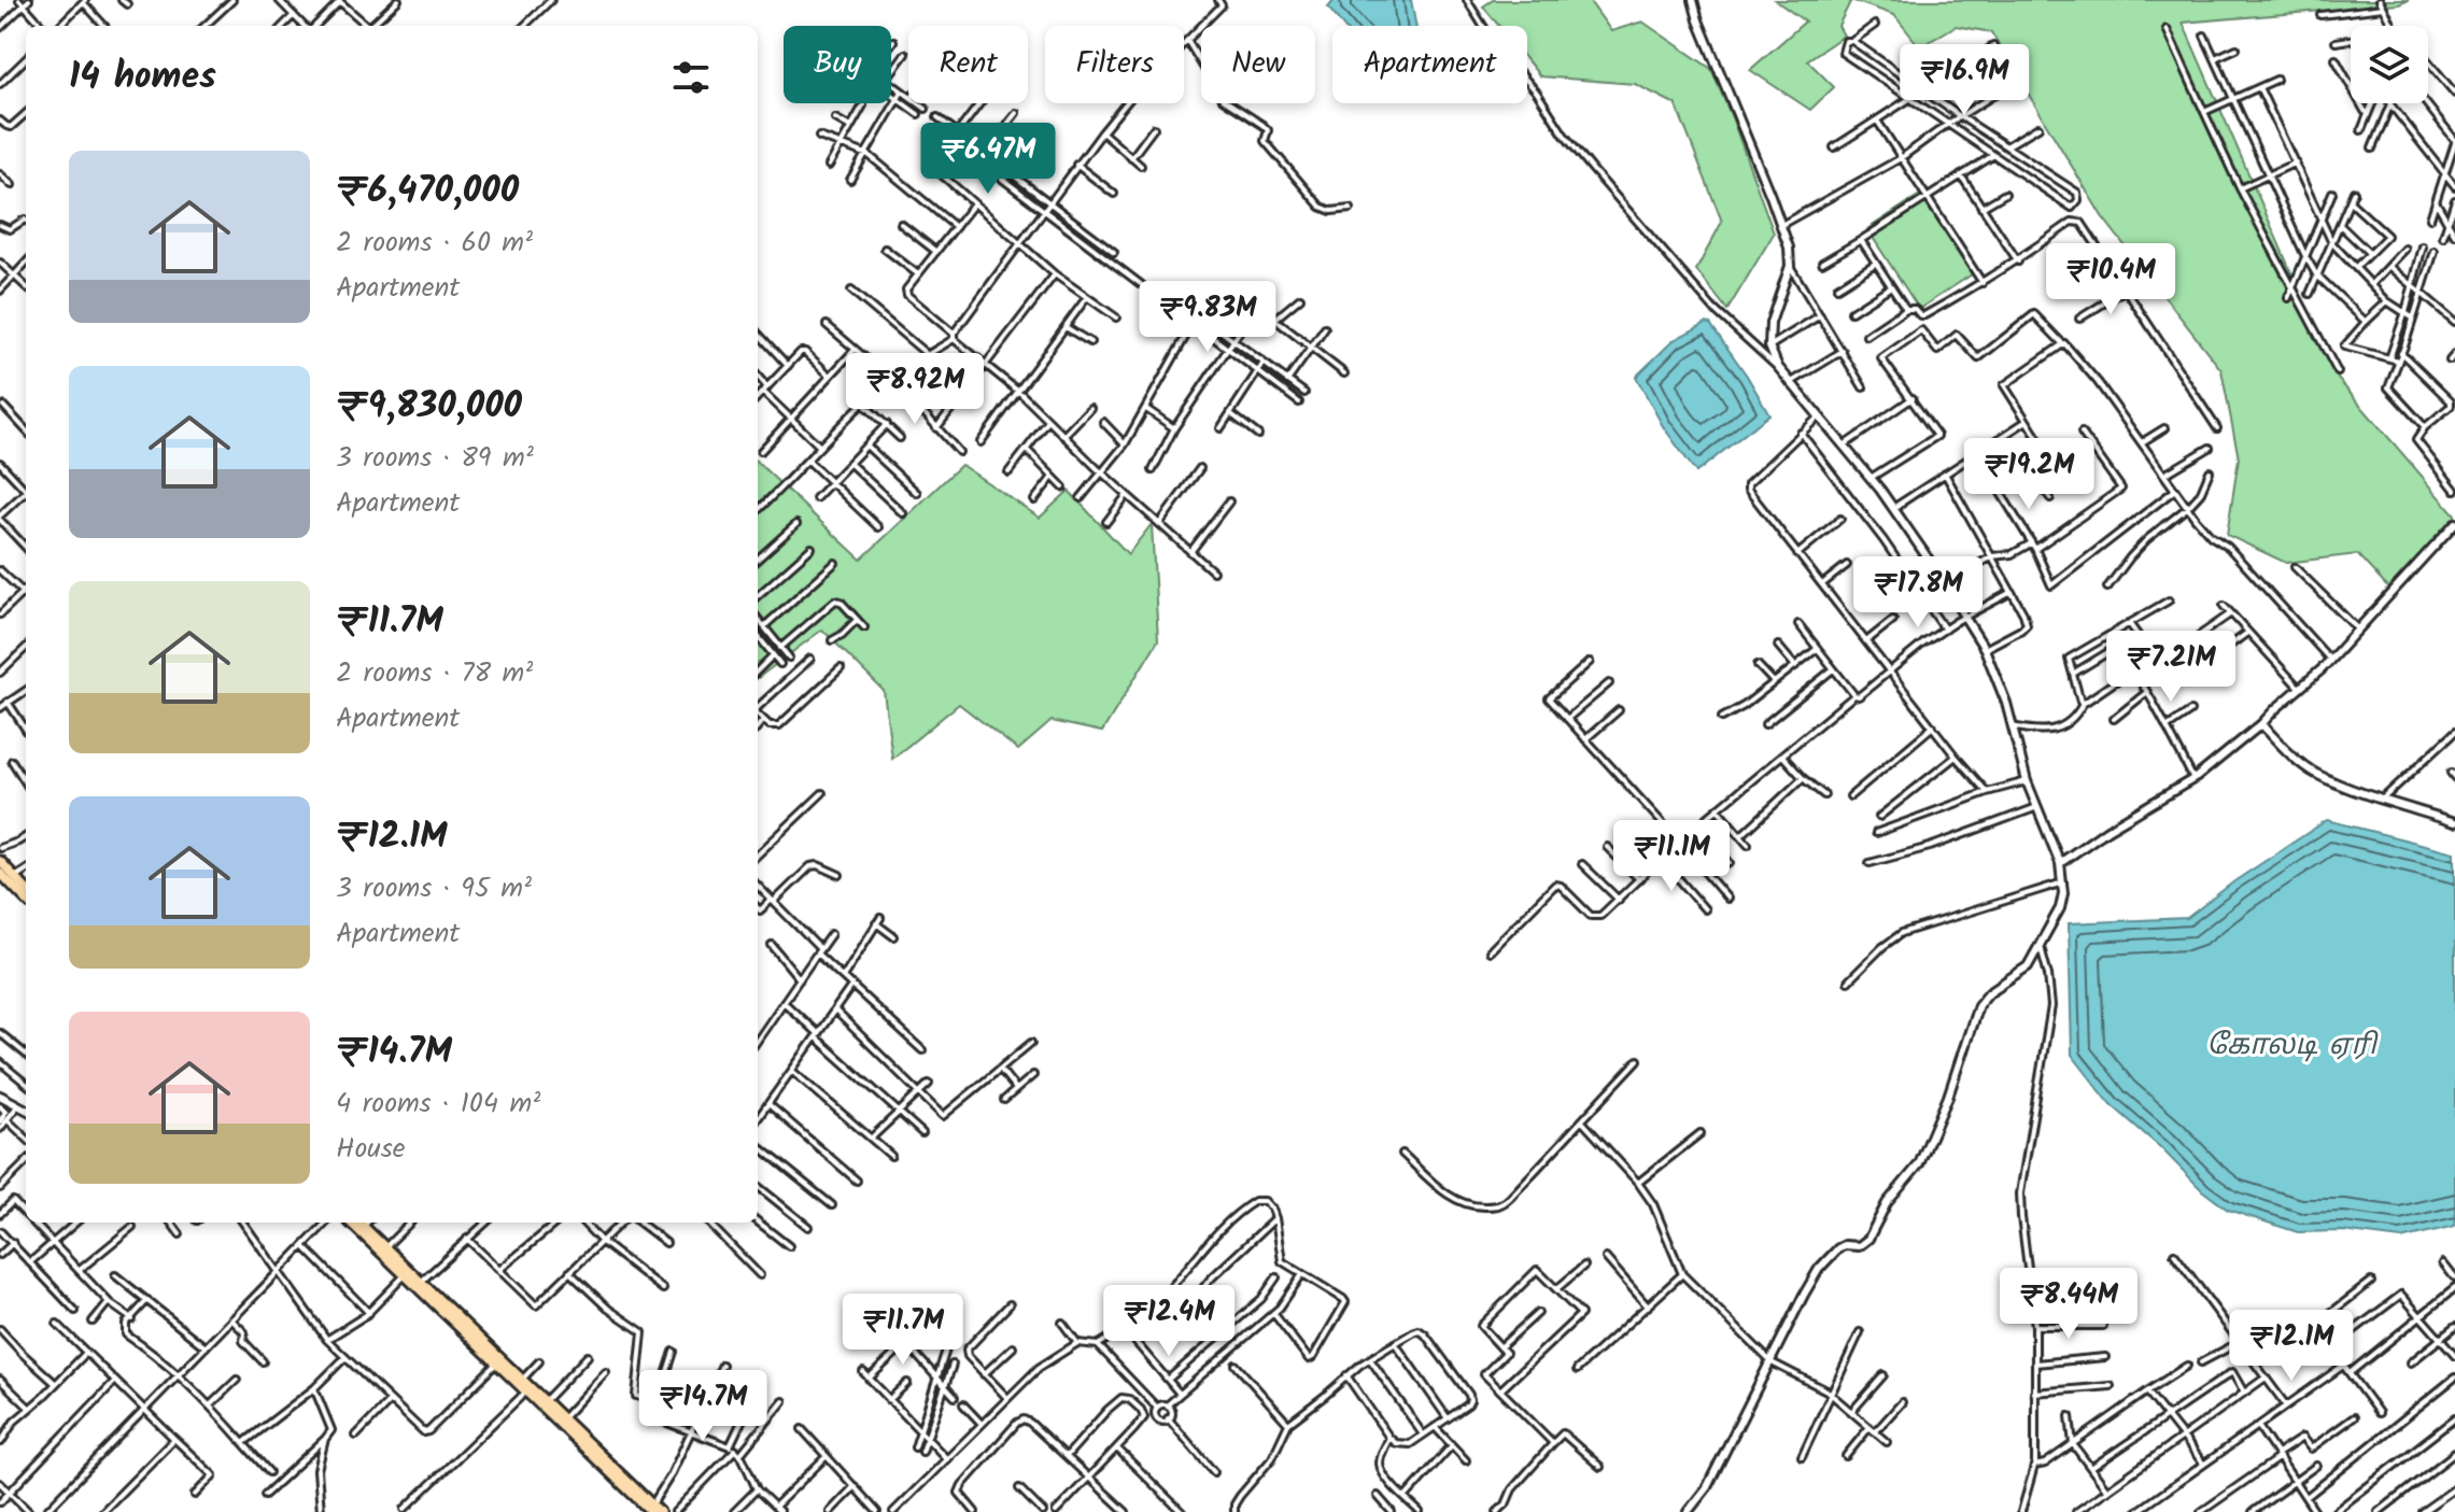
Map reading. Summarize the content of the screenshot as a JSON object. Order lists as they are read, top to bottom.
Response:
{
  "water": ["கோலடி ஏரி"],
  "page": {
    "chip": [
      "Buy",
      "Rent",
      "Filters",
      "New",
      "Apartment"
    ],
    "heading": "14 homes",
    "price": [
      "₹16.9M",
      "₹6.47M",
      "₹10.4M",
      "₹9.83M",
      "₹8.92M",
      "₹19.2M",
      "₹17.8M",
      "₹7.21M",
      "₹11.1M",
      "₹8.44M",
      "₹12.4M",
      "₹11.7M",
      "₹12.1M",
      "₹14.7M"
    ],
    "list": [
      {
        "name": "₹6,470,000",
        "note": "2 rooms · 60 m² · Apartment"
      },
      {
        "name": "₹9,830,000",
        "note": "3 rooms · 89 m² · Apartment"
      },
      {
        "name": "₹11.7M",
        "note": "2 rooms · 78 m² · Apartment"
      },
      {
        "name": "₹12.1M",
        "note": "3 rooms · 95 m² · Apartment"
      },
      {
        "name": "₹14.7M",
        "note": "4 rooms · 104 m² · House"
      }
    ]
  }
}
